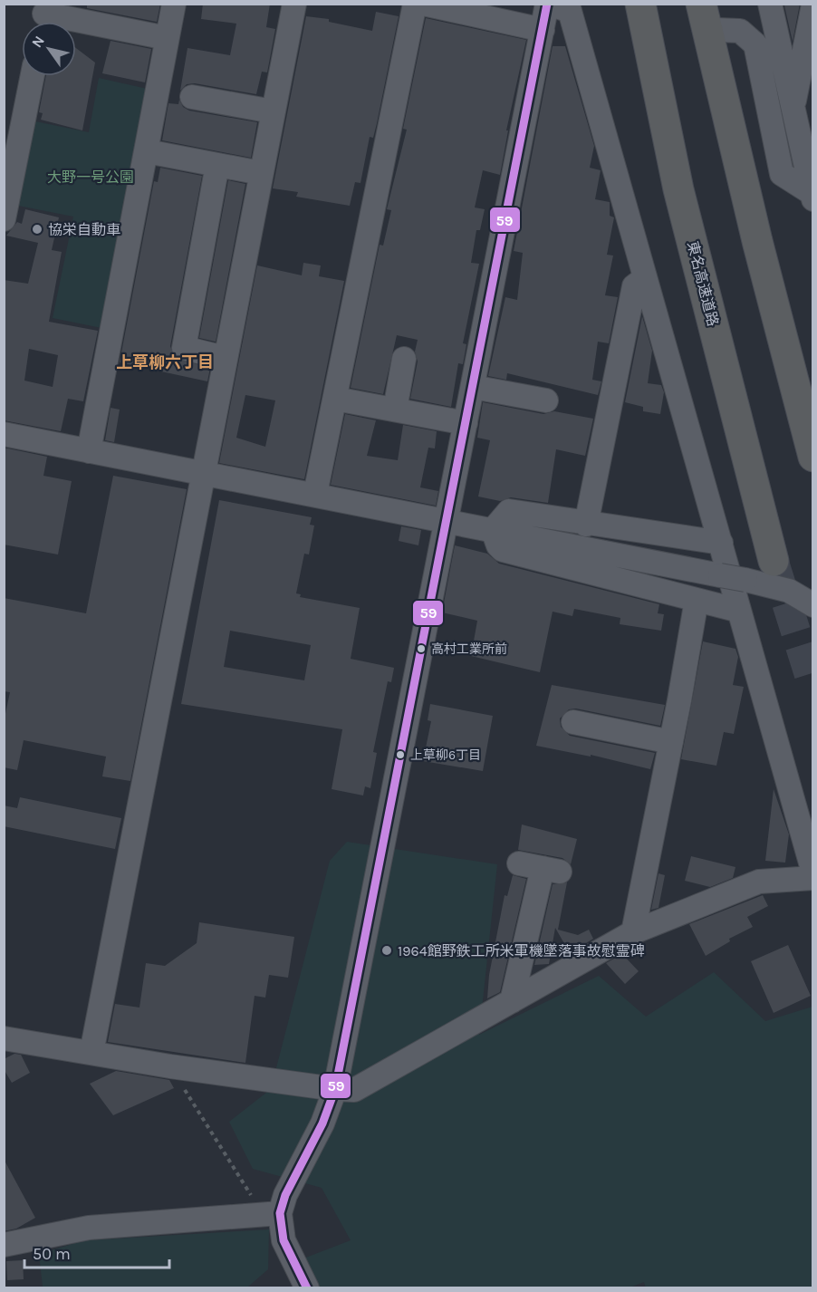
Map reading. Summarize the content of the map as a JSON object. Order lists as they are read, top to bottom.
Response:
{
  "streets": {
    "highway": ["東名高速道路"]
  },
  "districts": ["上草柳六丁目"],
  "parks": ["大野一号公園"],
  "places": [
    "協栄自動車",
    "高村工業所前",
    "上草柳6丁目",
    "1964館野鉄工所米軍機墜落事故慰霊碑"
  ],
  "lines": ["transit line 59"],
  "scale_bar": "50 m",
  "north": "top left"
}
